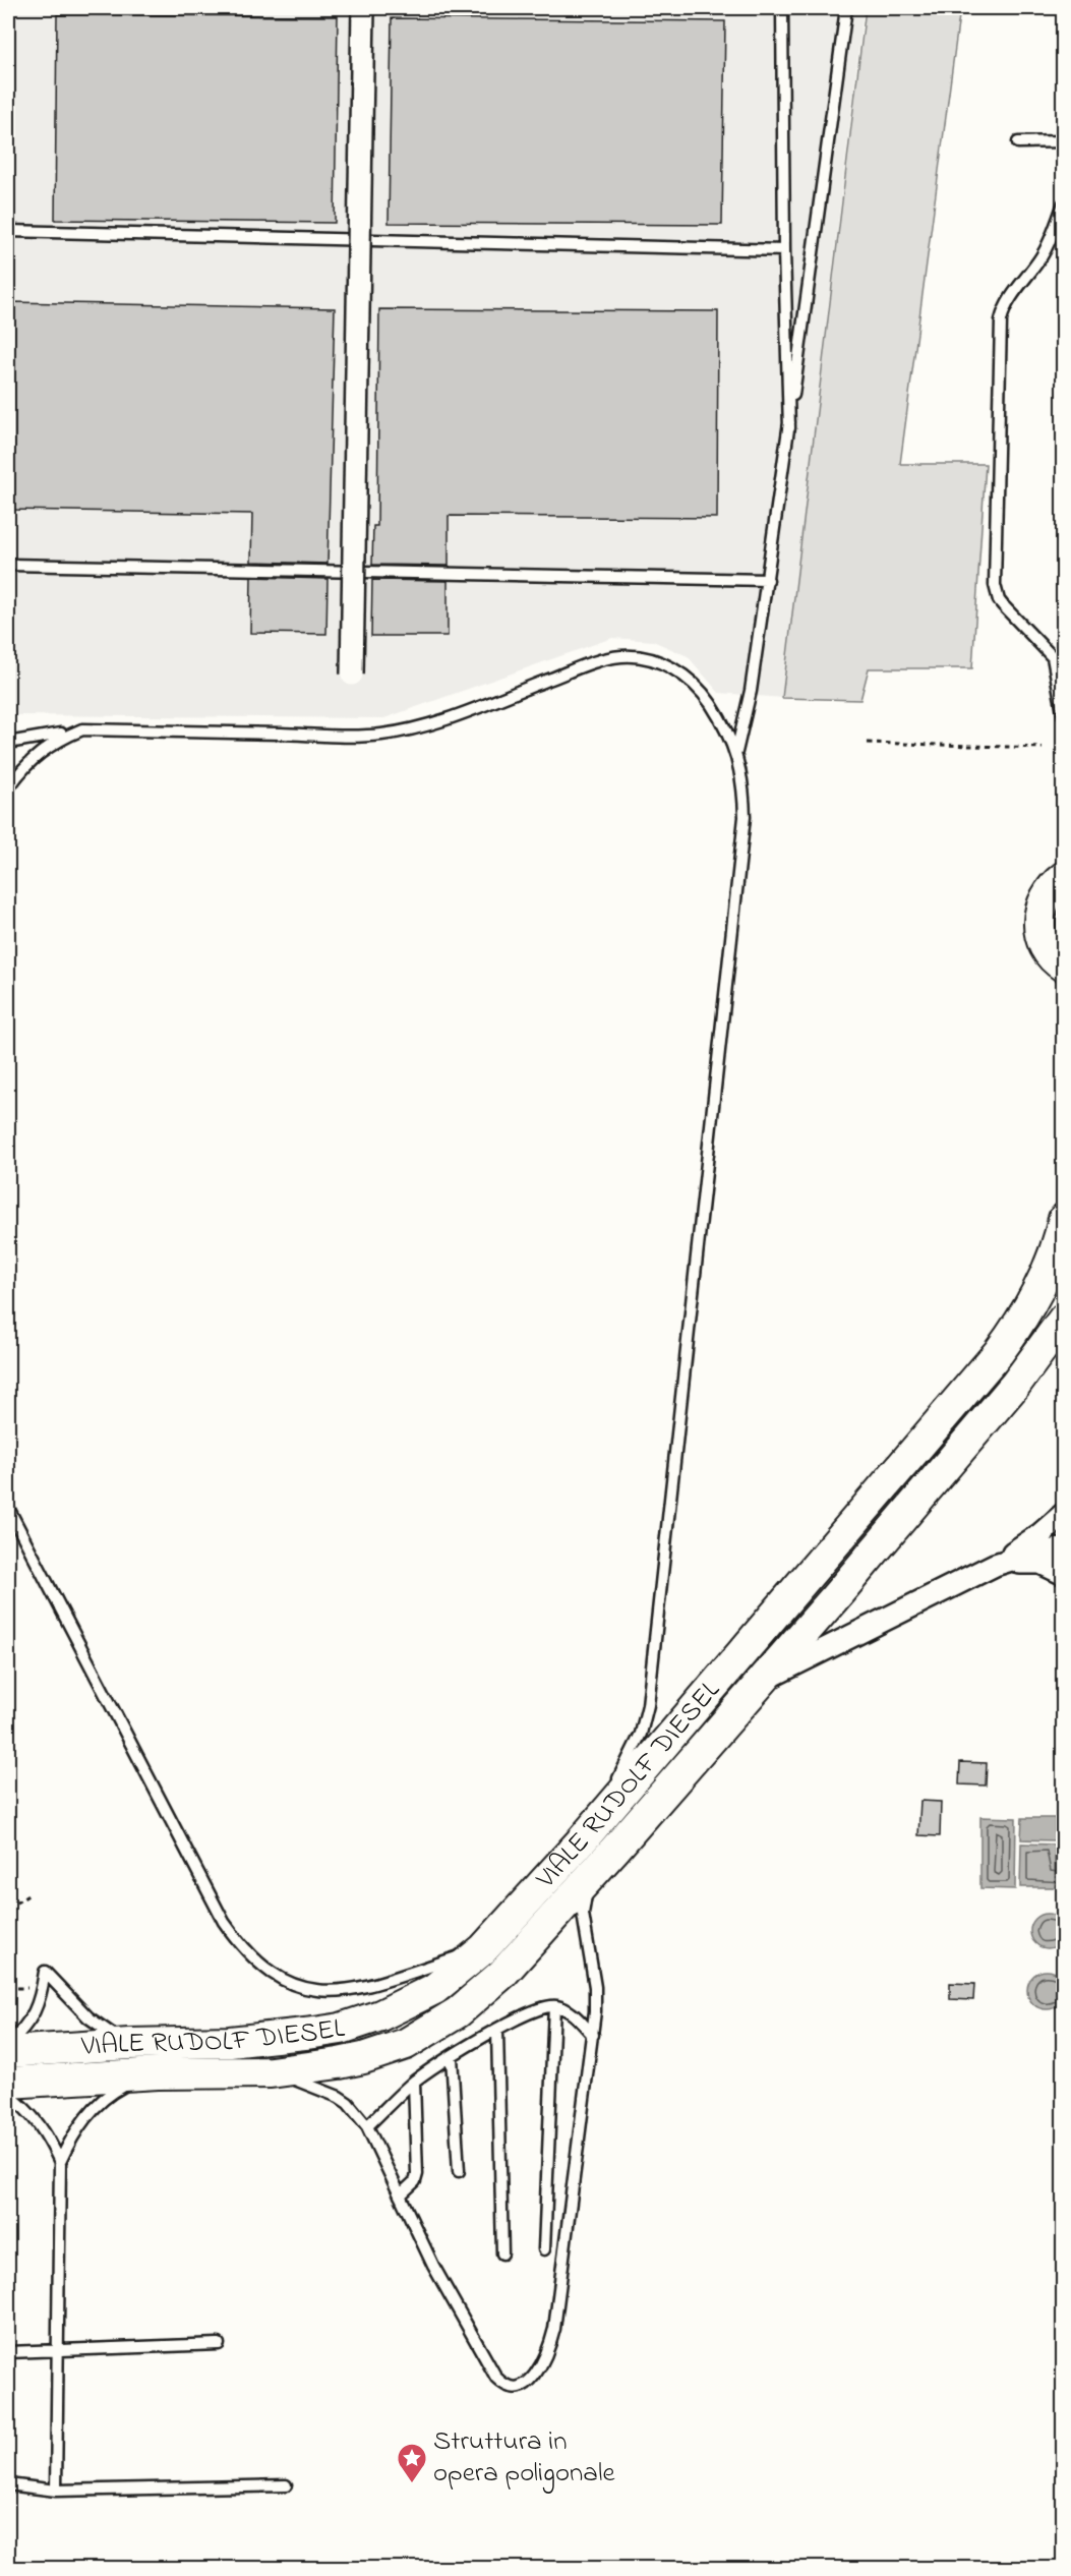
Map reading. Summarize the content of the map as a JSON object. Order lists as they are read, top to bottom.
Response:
{
  "streets": {
    "street": ["VIALE RUDOLF DIESEL"]
  },
  "places": {
    "place": ["Struttura in opera poligonale"]
  }
}
